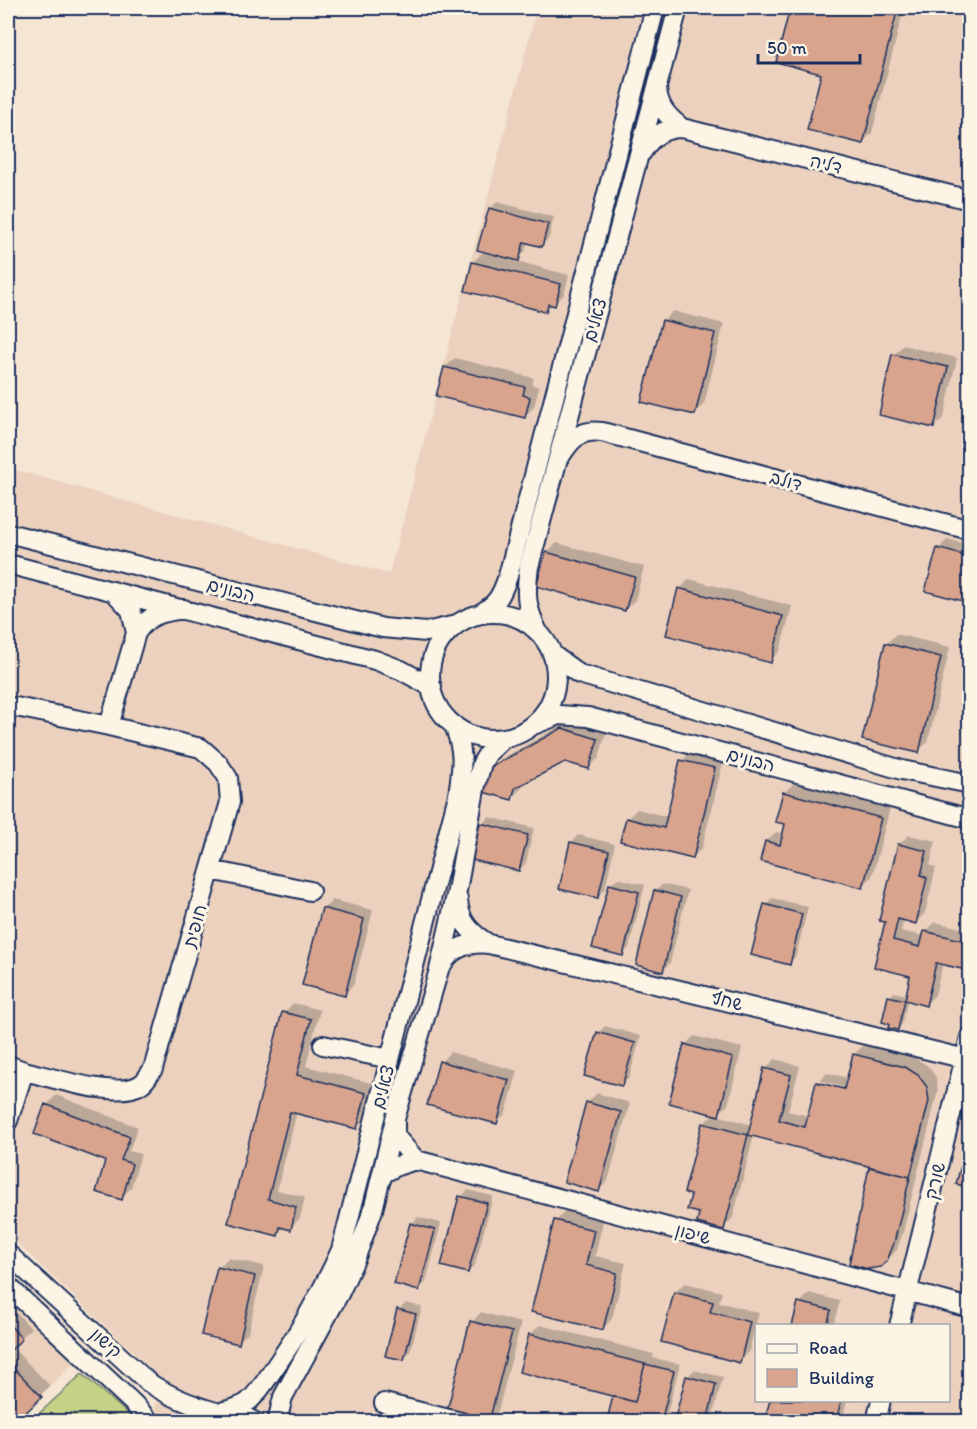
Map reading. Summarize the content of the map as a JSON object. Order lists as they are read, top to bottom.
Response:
{
  "streets": {
    "street": [
      "דליה",
      "צאלים",
      "דולב",
      "הבונים",
      "חופית",
      "שחף",
      "שורק",
      "שיפון",
      "קישון"
    ]
  },
  "crossings": [
    ["צאלים", "דולב"],
    ["צאלים", "הבונים"],
    ["צאלים", "שחף"],
    ["צאלים", "קישון"],
    ["שחף", "שורק"],
    ["שורק", "שיפון"]
  ],
  "legend": ["Road", "Building"],
  "scale_bar": "50 m"
}
